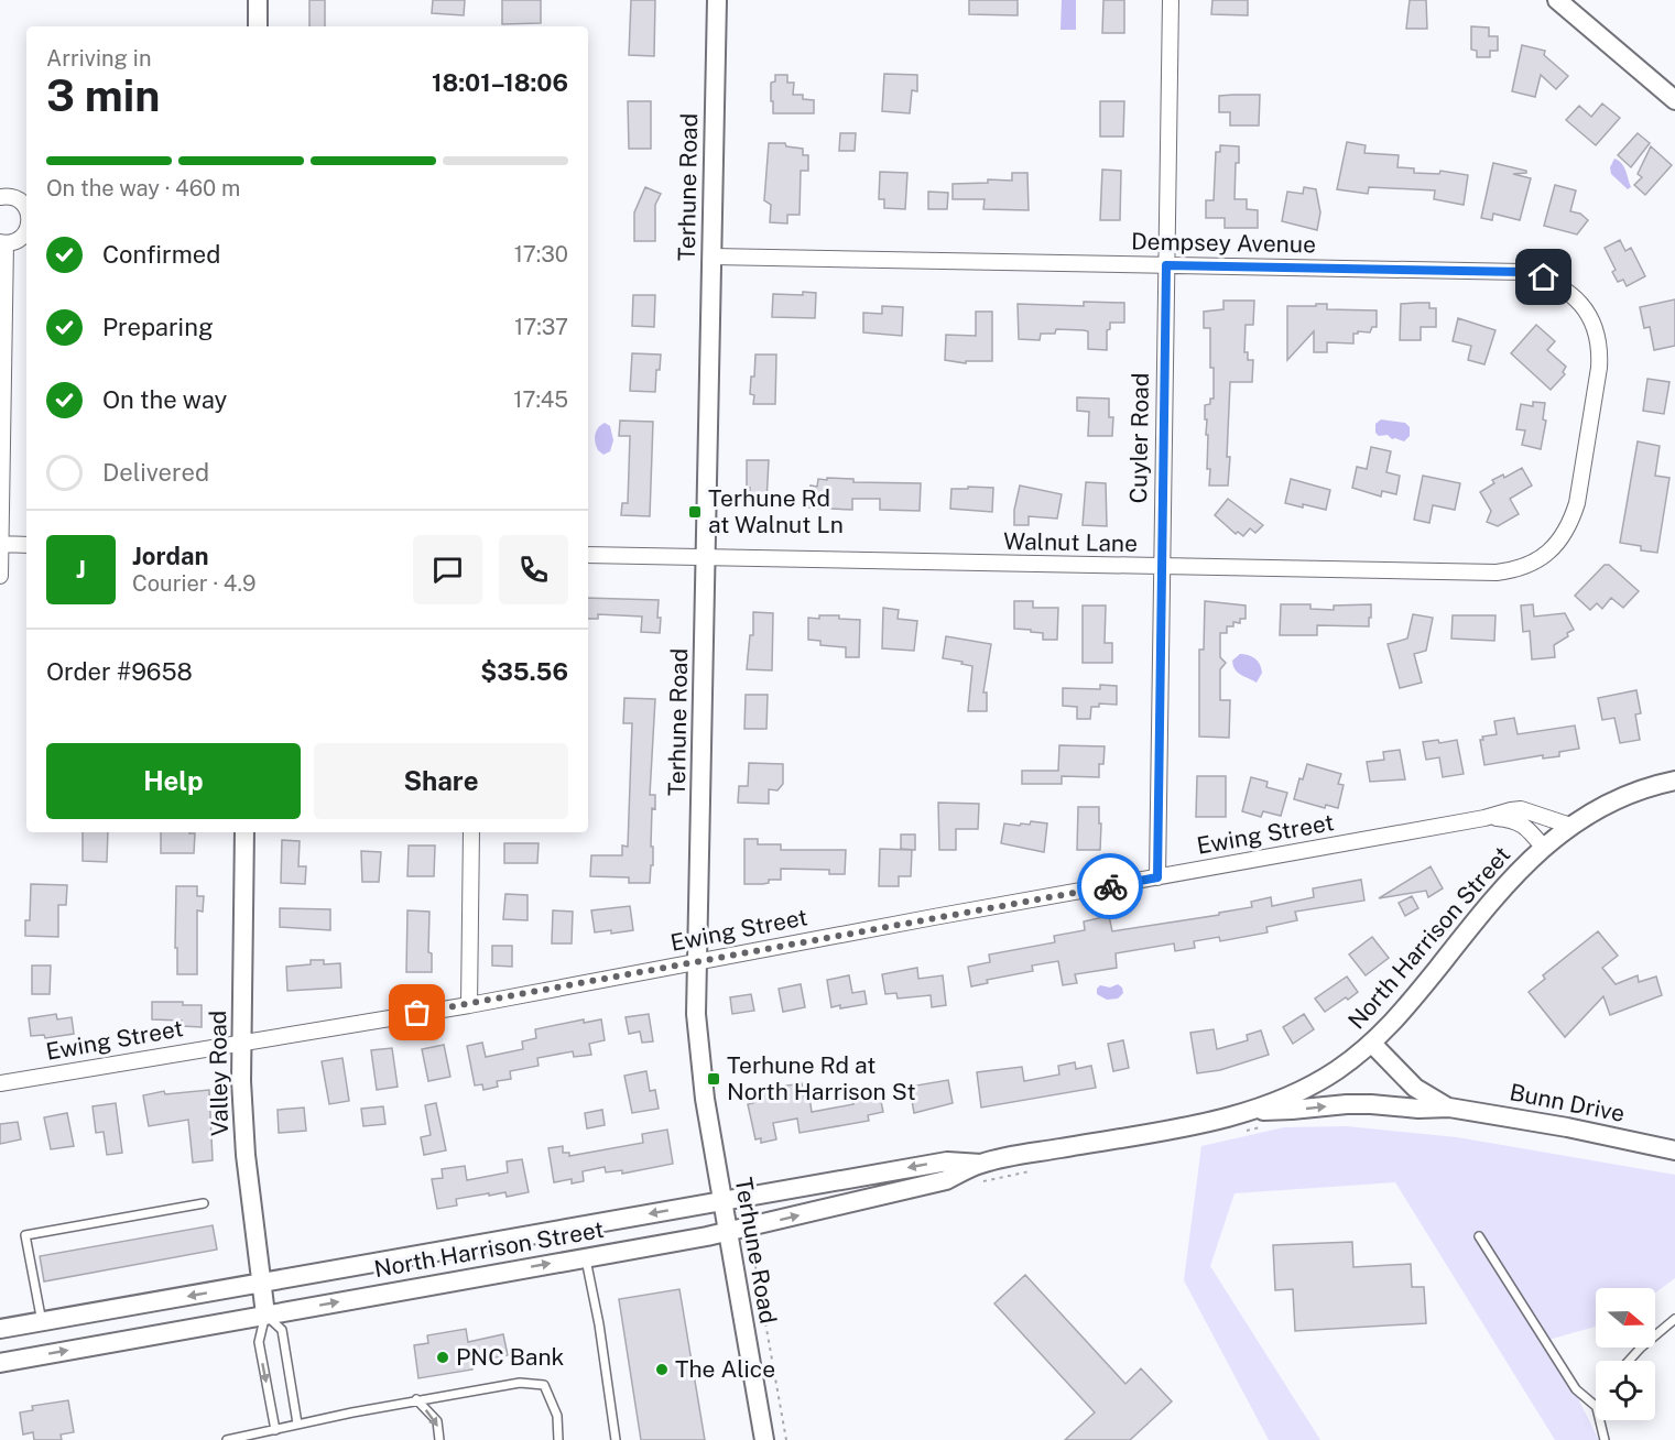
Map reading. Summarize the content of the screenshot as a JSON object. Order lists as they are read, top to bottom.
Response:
{
  "streets": {
    "street": [
      "Terhune Road",
      "Dempsey Avenue",
      "Cuyler Road",
      "Walnut Lane",
      "Ewing Street",
      "North Harrison Street",
      "Valley Road",
      "Bunn Drive"
    ]
  },
  "crossings": [
    ["Terhune Road", "Dempsey Avenue"],
    ["Terhune Road", "Walnut Lane"],
    ["Terhune Road", "Ewing Street"],
    ["Terhune Road", "North Harrison Street"],
    ["Dempsey Avenue", "Cuyler Road"],
    ["Dempsey Avenue", "Walnut Lane"],
    ["Cuyler Road", "Walnut Lane"],
    ["Cuyler Road", "Ewing Street"],
    ["Ewing Street", "North Harrison Street"],
    ["Ewing Street", "Valley Road"],
    ["North Harrison Street", "Valley Road"],
    ["North Harrison Street", "Bunn Drive"]
  ],
  "one_way": ["Bunn Drive"],
  "places": {
    "transit": ["Terhune Rd at Walnut Ln", "Terhune Rd at North Harrison St"],
    "other": ["PNC Bank", "The Alice"]
  },
  "north": "right",
  "page": {
    "heading": ["3 min", "Arriving in", "18:01–18:06"],
    "panel": [
      "Jordan",
      "Courier · 4.9",
      "Order #9658",
      "$35.56"
    ],
    "bar": "On the way · 460 m",
    "list": [
      ["Confirmed", "17:30"],
      ["Preparing", "17:37"],
      ["On the way", "17:45"],
      "Delivered"
    ],
    "round": "J",
    "buttons": ["Help", "Share"]
  }
}
